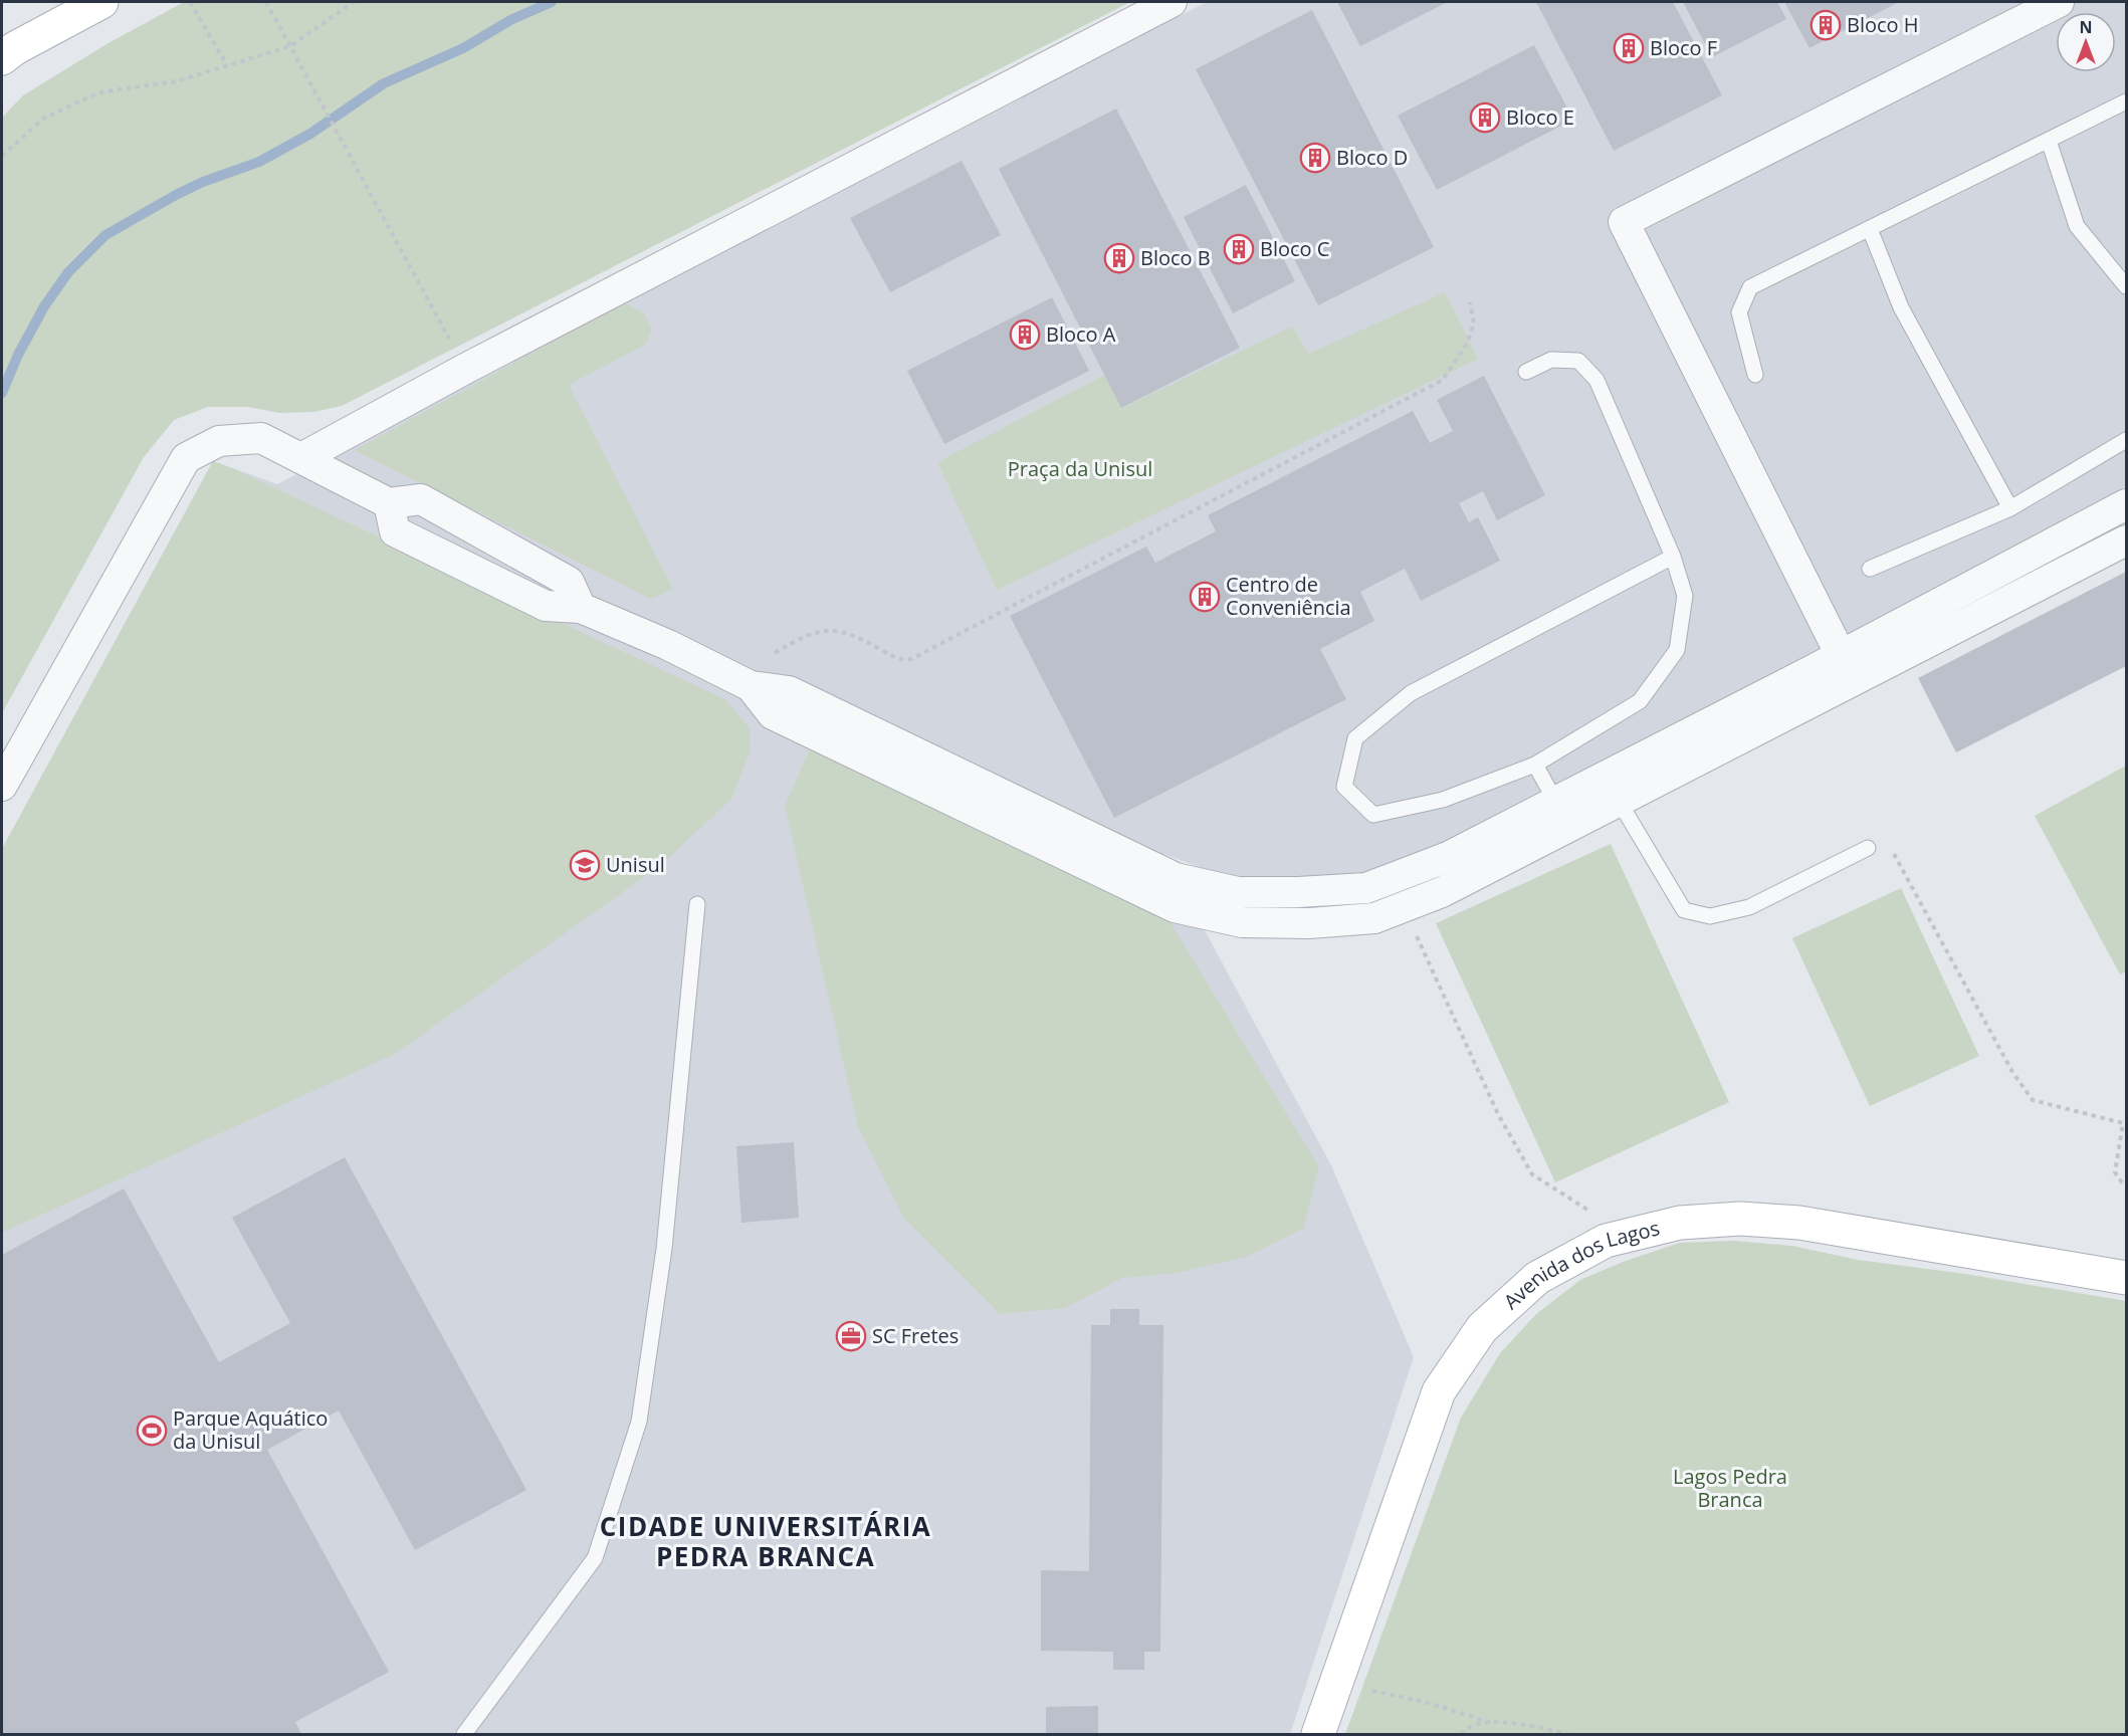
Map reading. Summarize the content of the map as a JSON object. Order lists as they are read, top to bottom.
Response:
{
  "streets": {
    "main road": ["Avenida dos Lagos"]
  },
  "districts": ["CIDADE UNIVERSITÁRIA PEDRA BRANCA"],
  "parks": ["Praça da Unisul", "Lagos Pedra Branca"],
  "places": {
    "building": [
      "Bloco H",
      "Bloco F",
      "Bloco E",
      "Bloco D",
      "Bloco C",
      "Bloco B",
      "Bloco A",
      "Centro de Conveniência"
    ],
    "school or university": ["Unisul"],
    "office": ["SC Fretes"],
    "sports": ["Parque Aquático da Unisul"]
  },
  "north": "top"
}
